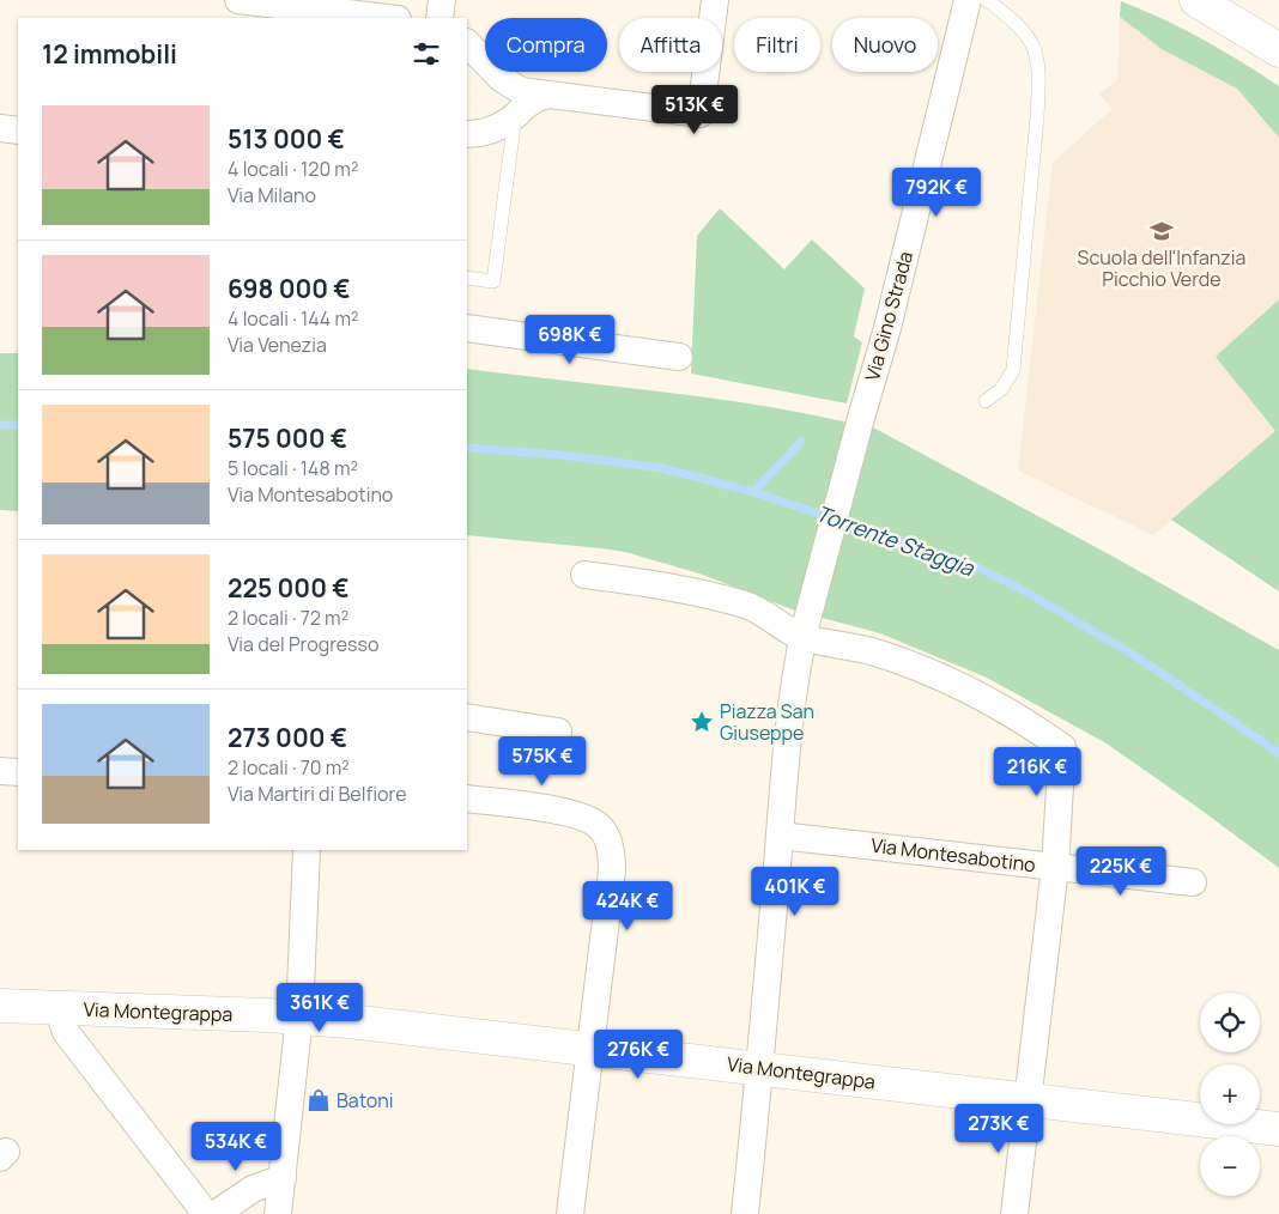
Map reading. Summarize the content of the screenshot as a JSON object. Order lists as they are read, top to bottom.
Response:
{
  "streets": {
    "main road": ["Via Montegrappa"],
    "street": ["Via Gino Strada", "Via Montesabotino"]
  },
  "crossings": [
    ["Via Gino Strada", "Via Montesabotino"],
    ["Via Gino Strada", "Via Montegrappa"]
  ],
  "water": ["Torrente Staggia"],
  "places": {
    "school or university": ["Scuola dell'Infanzia Picchio Verde"],
    "place": ["Piazza San Giuseppe"],
    "shop": ["Batoni"]
  },
  "page": {
    "chip": [
      "Compra",
      "Affitta",
      "Filtri",
      "Nuovo"
    ],
    "heading": "12 immobili",
    "price": [
      "513K €",
      "792K €",
      "698K €",
      "575K €",
      "216K €",
      "225K €",
      "401K €",
      "424K €",
      "361K €",
      "276K €",
      "273K €",
      "534K €"
    ],
    "list": [
      {
        "name": "513 000 €",
        "note": "4 locali · 120 m² · Via Milano"
      },
      {
        "name": "698 000 €",
        "note": "4 locali · 144 m² · Via Venezia"
      },
      {
        "name": "575 000 €",
        "note": "5 locali · 148 m² · Via Montesabotino"
      },
      {
        "name": "225 000 €",
        "note": "2 locali · 72 m² · Via del Progresso"
      },
      {
        "name": "273 000 €",
        "note": "2 locali · 70 m² · Via Martiri di Belfiore"
      }
    ],
    "map_buttons": ["+", "−"]
  }
}
